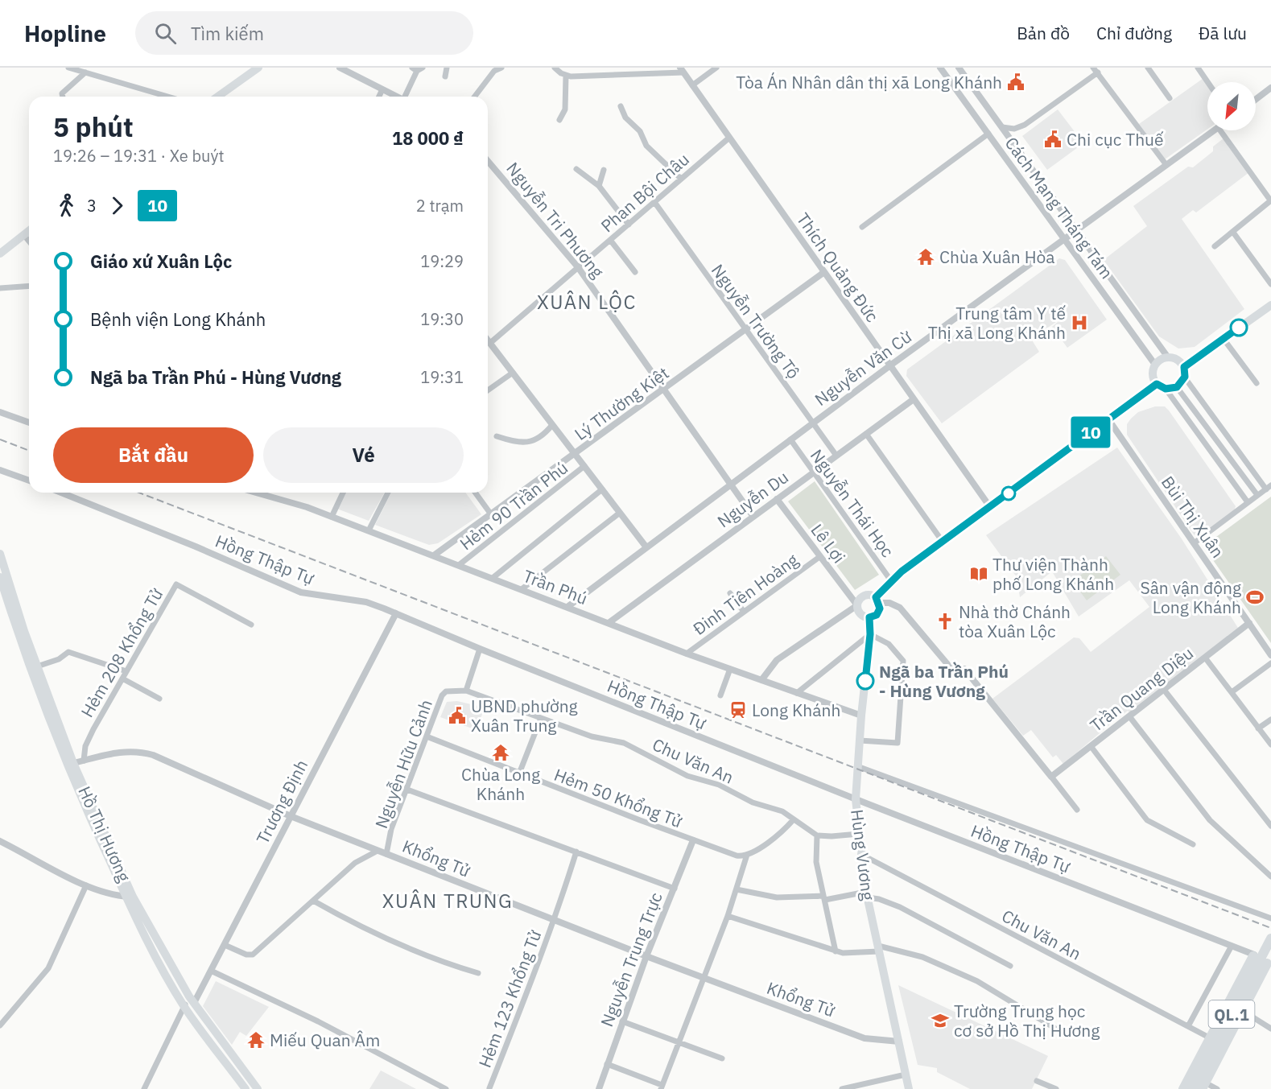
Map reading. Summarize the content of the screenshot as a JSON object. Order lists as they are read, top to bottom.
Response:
{
  "streets": {
    "highway": ["QL.1"],
    "main road": ["Hồ Thị Hương", "Hùng Vương"],
    "street": [
      "Phan Bội Châu",
      "Cách Mạng Tháng Tám",
      "Nguyễn Tri Phương",
      "Thích Quảng Đức",
      "Nguyễn Trường Tộ",
      "Nguyễn Văn Cừ",
      "Lý Thường Kiệt",
      "Nguyễn Du",
      "Nguyễn Thái Học",
      "Hẻm 90 Trần Phú",
      "Bùi Thị Xuân",
      "Lê Lợi",
      "Hồng Thập Tự",
      "Trần Phú",
      "Đinh Tiên Hoàng",
      "Hẻm 208 Khổng Tử",
      "Trần Quang Diệu",
      "Chu Văn An",
      "Nguyễn Hữu Cảnh",
      "Hẻm 50 Khổng Tử",
      "Trương Định",
      "Khổng Tử",
      "Nguyễn Trung Trực",
      "Hẻm 123 Khổng Tử"
    ]
  },
  "crossings": [
    ["Phan Bội Châu", "Nguyễn Tri Phương"],
    ["Phan Bội Châu", "Thích Quảng Đức"],
    ["Phan Bội Châu", "Nguyễn Trường Tộ"],
    ["Cách Mạng Tháng Tám", "Nguyễn Văn Cừ"],
    ["Nguyễn Tri Phương", "Nguyễn Văn Cừ"],
    ["Nguyễn Tri Phương", "Lý Thường Kiệt"],
    ["Nguyễn Tri Phương", "Nguyễn Du"],
    ["Thích Quảng Đức", "Nguyễn Văn Cừ"],
    ["Thích Quảng Đức", "Lý Thường Kiệt"],
    ["Thích Quảng Đức", "Nguyễn Du"],
    ["Nguyễn Trường Tộ", "Nguyễn Văn Cừ"],
    ["Nguyễn Trường Tộ", "Lý Thường Kiệt"],
    ["Nguyễn Trường Tộ", "Nguyễn Du"],
    ["Nguyễn Văn Cừ", "Nguyễn Thái Học"],
    ["Nguyễn Văn Cừ", "Trần Phú"],
    ["Lý Thường Kiệt", "Trần Phú"],
    ["Nguyễn Du", "Nguyễn Thái Học"],
    ["Nguyễn Du", "Lê Lợi"],
    ["Nguyễn Du", "Trần Phú"],
    ["Hẻm 90 Trần Phú", "Trần Phú"],
    ["Bùi Thị Xuân", "Trần Quang Diệu"],
    ["Lê Lợi", "Đinh Tiên Hoàng"],
    ["Lê Lợi", "Hùng Vương"],
    ["Hồng Thập Tự", "Trương Định"],
    ["Hồng Thập Tự", "Hùng Vương"],
    ["Hồng Thập Tự", "QL.1"],
    ["Trần Phú", "Đinh Tiên Hoàng"],
    ["Trần Phú", "Hùng Vương"],
    ["Hẻm 208 Khổng Tử", "Khổng Tử"],
    ["Chu Văn An", "Nguyễn Hữu Cảnh"],
    ["Chu Văn An", "Hùng Vương"],
    ["Chu Văn An", "QL.1"],
    ["Nguyễn Hữu Cảnh", "Hẻm 50 Khổng Tử"],
    ["Nguyễn Hữu Cảnh", "Trương Định"],
    ["Nguyễn Hữu Cảnh", "Khổng Tử"],
    ["Hẻm 50 Khổng Tử", "Nguyễn Trung Trực"],
    ["Trương Định", "Hồ Thị Hương"],
    ["Trương Định", "Khổng Tử"],
    ["Hồ Thị Hương", "Khổng Tử"],
    ["Hùng Vương", "Khổng Tử"],
    ["Khổng Tử", "Nguyễn Trung Trực"],
    ["Khổng Tử", "Hẻm 123 Khổng Tử"]
  ],
  "districts": ["XUÂN LỘC", "XUÂN TRUNG"],
  "places": {
    "public building": ["Tòa Án Nhân dân thị xã Long Khánh", "Chi cục Thuế", "UBND phường Xuân Trung"],
    "temple": ["Chùa Xuân Hòa", "Chùa Long Khánh", "Miếu Quan Âm"],
    "hospital": ["Trung tâm Y tế Thị xã Long Khánh"],
    "library": ["Thư viện Thành phố Long Khánh"],
    "sports": ["Sân vận động Long Khánh"],
    "church": ["Nhà thờ Chánh tòa Xuân Lộc"],
    "other": ["Ngã ba Trần Phú - Hùng Vương"],
    "station": ["Long Khánh"],
    "school or university": ["Trường Trung học cơ sở Hồ Thị Hương"]
  },
  "lines": ["bus line 10"],
  "north": "bottom left",
  "page": {
    "header": "Hopline",
    "search": "Tìm kiếm",
    "nav": ["Bản đồ", "Chỉ đường", "Đã lưu"],
    "on_map": "10",
    "heading": ["5 phút", "19:26 – 19:31 · Xe buýt", "18 000 ₫"],
    "legs": ["3", "10", "2 trạm"],
    "list": [
      {
        "name": "Giáo xứ Xuân Lộc",
        "value": "19:29"
      },
      {
        "name": "Bệnh viện Long Khánh",
        "value": "19:30"
      },
      {
        "name": "Ngã ba Trần Phú - Hùng Vương",
        "value": "19:31"
      }
    ],
    "buttons": ["Bắt đầu", "Vé"]
  }
}
